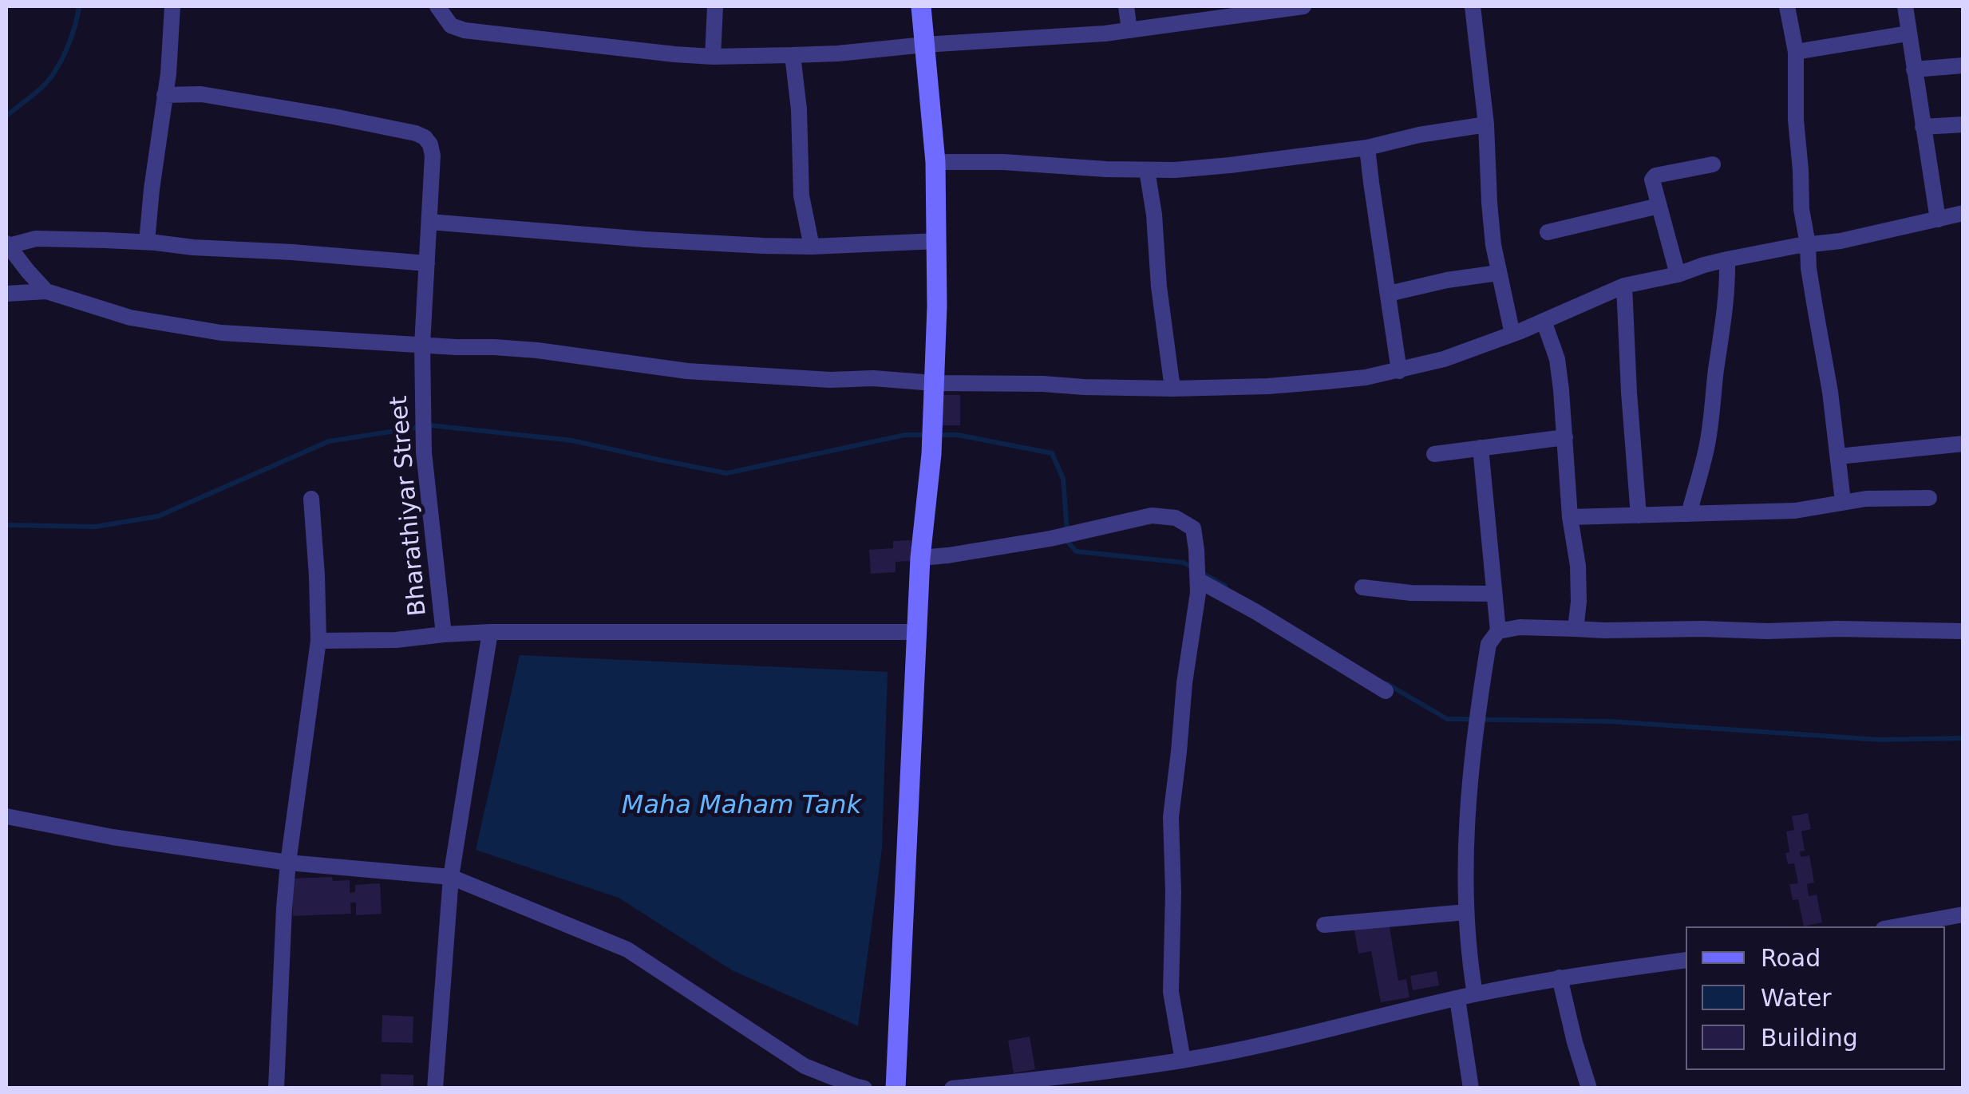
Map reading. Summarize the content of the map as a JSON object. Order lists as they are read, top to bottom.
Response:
{
  "streets": {
    "street": ["Bharathiyar Street"]
  },
  "water": ["Maha Maham Tank"],
  "legend": ["Road", "Water", "Building"]
}
